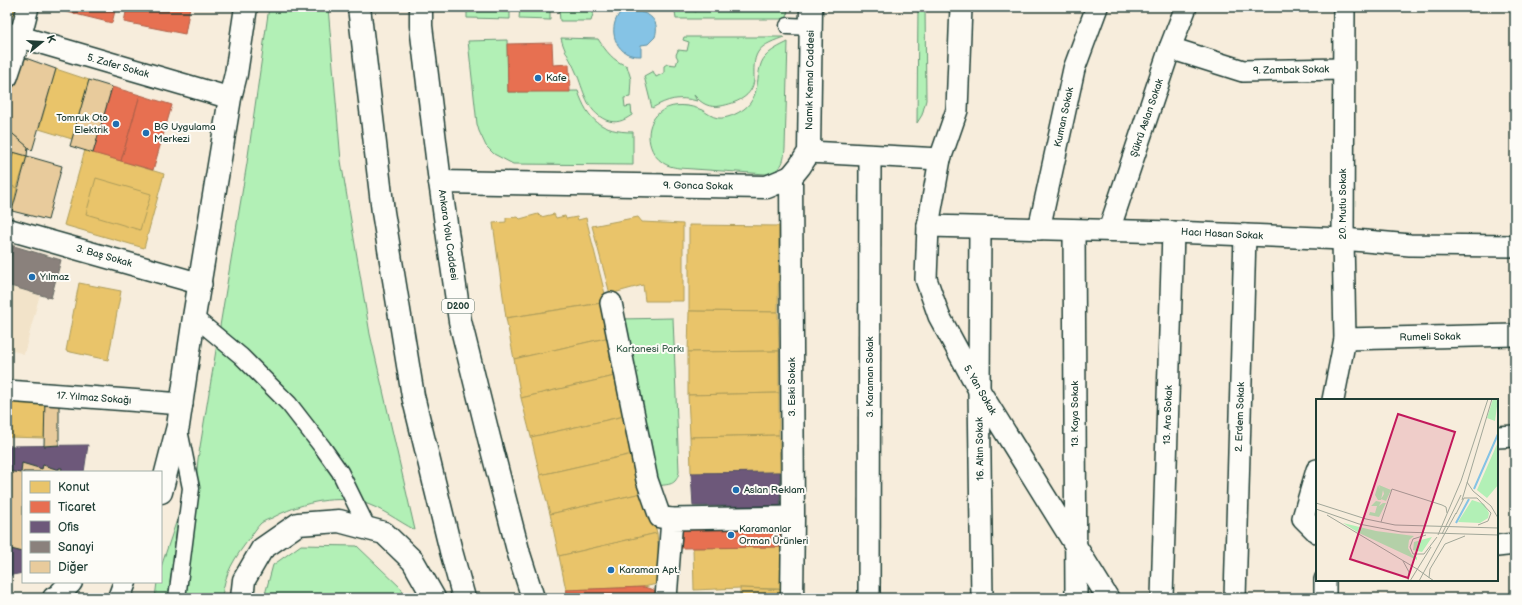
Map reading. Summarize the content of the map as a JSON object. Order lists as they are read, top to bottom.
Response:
{
  "streets": {
    "main road": [
      "Namık Kemal Caddesi",
      "9. Gonca Sokak",
      "Ankara Yolu Caddesi",
      "D200",
      "3. Eski Sokak"
    ],
    "street": [
      "5. Zafer Sokak",
      "9. Zambak Sokak",
      "Kuman Sokak",
      "Şükrü Aslan Sokak",
      "20. Mutlu Sokak",
      "Hacı Hasan Sokak",
      "3. Baş Sokak",
      "Rumeli Sokak",
      "3. Karaman Sokak",
      "5. Yan Sokak",
      "17. Yılmaz Sokağı",
      "13. Kaya Sokak",
      "13. Ara Sokak",
      "2. Erdem Sokak",
      "16. Altın Sokak"
    ]
  },
  "crossings": [
    ["9. Zambak Sokak", "Şükrü Aslan Sokak"],
    ["9. Zambak Sokak", "20. Mutlu Sokak"],
    ["Namık Kemal Caddesi", "9. Gonca Sokak"],
    ["Kuman Sokak", "Hacı Hasan Sokak"],
    ["Şükrü Aslan Sokak", "Hacı Hasan Sokak"],
    ["9. Gonca Sokak", "Ankara Yolu Caddesi"],
    ["9. Gonca Sokak", "3. Eski Sokak"],
    ["20. Mutlu Sokak", "Hacı Hasan Sokak"],
    ["20. Mutlu Sokak", "Rumeli Sokak"],
    ["Hacı Hasan Sokak", "5. Yan Sokak"],
    ["Hacı Hasan Sokak", "13. Kaya Sokak"],
    ["Hacı Hasan Sokak", "13. Ara Sokak"],
    ["Hacı Hasan Sokak", "2. Erdem Sokak"],
    ["Hacı Hasan Sokak", "16. Altın Sokak"],
    ["5. Yan Sokak", "13. Kaya Sokak"],
    ["5. Yan Sokak", "16. Altın Sokak"]
  ],
  "parks": ["Kartanesi Parkı"],
  "places": [
    "Kafe",
    "Tomruk Oto Elektrik",
    "BG Uygulama Merkezi",
    "Yılmaz",
    "Aslan Reklam",
    "Karamanlar Orman Ürünleri",
    "Karaman Apt."
  ],
  "legend": [
    "Konut",
    "Ticaret",
    "Ofis",
    "Sanayi",
    "Diğer"
  ],
  "north": "right"
}
